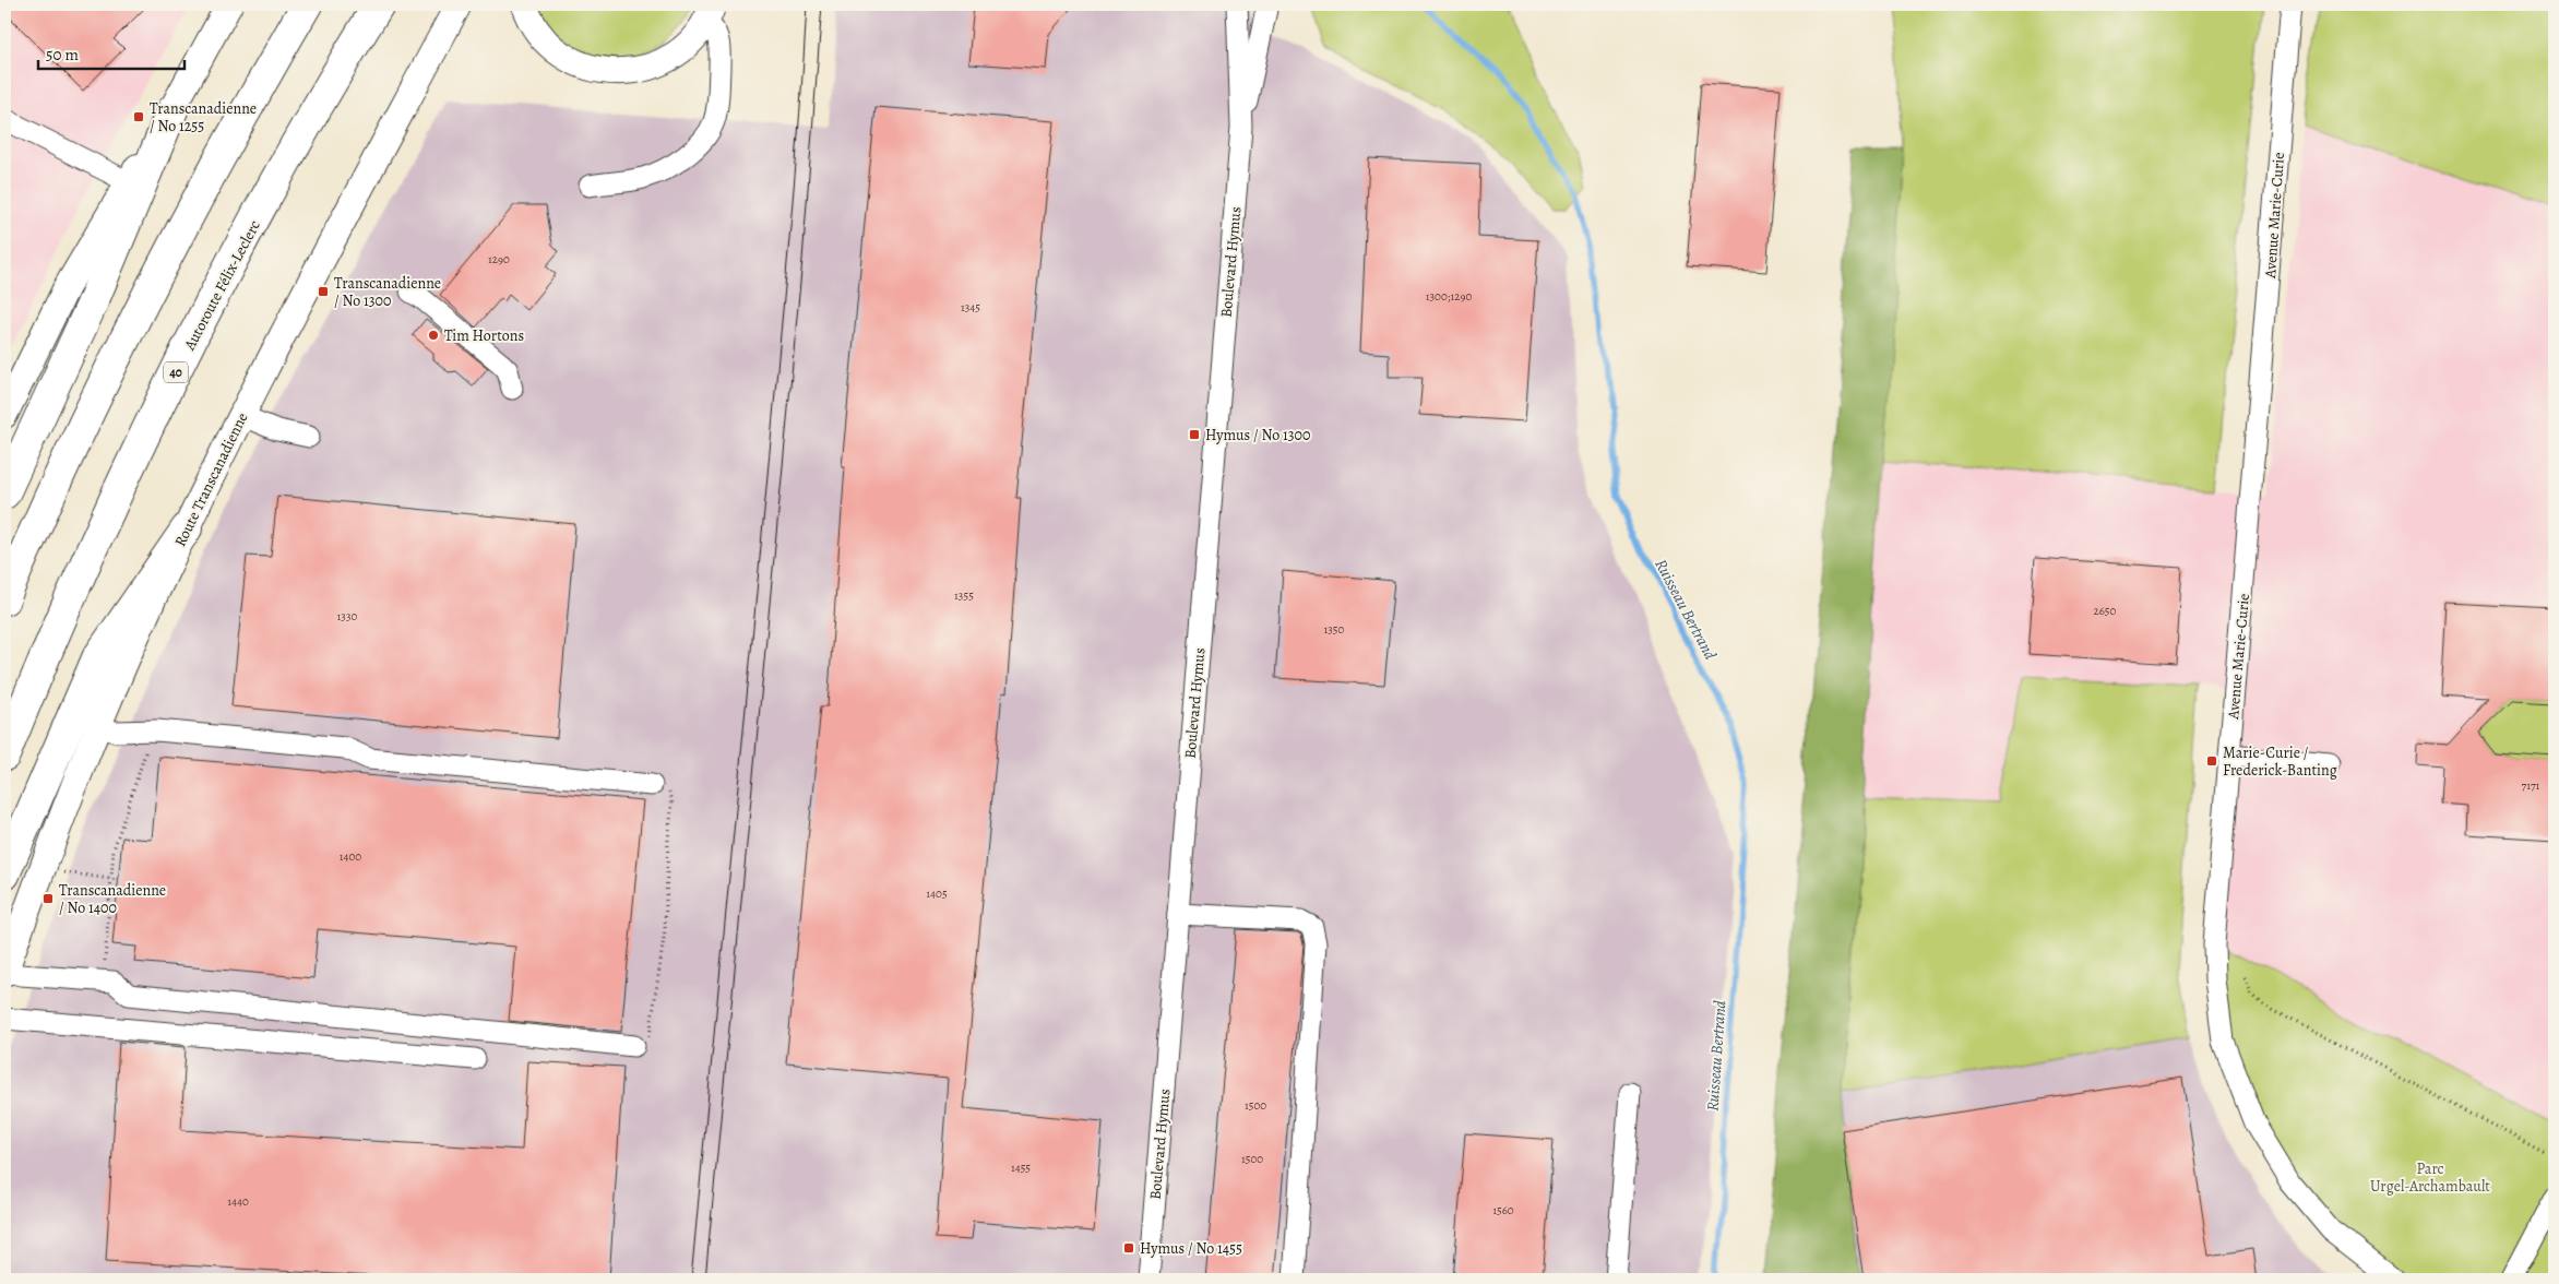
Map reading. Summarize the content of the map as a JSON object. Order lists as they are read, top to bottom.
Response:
{
  "streets": {
    "highway": ["Autoroute Félix-Leclerc", "40"],
    "main road": ["Route Transcanadienne"],
    "street": ["Avenue Marie-Curie", "Boulevard Hymus"]
  },
  "water": ["Ruisseau Bertrand"],
  "parks": ["Parc Urgel-Archambault"],
  "places": {
    "transit": [
      "Transcanadienne / No 1255",
      "Transcanadienne / No 1300",
      "Hymus / No 1300",
      "Marie-Curie / Frederick-Banting",
      "Transcanadienne / No 1400",
      "Hymus / No 1455"
    ],
    "other": ["Tim Hortons"]
  },
  "house_numbers": [
    "1290",
    "1300;1290",
    "1345",
    "1355",
    "2650",
    "1330",
    "1350",
    "7171",
    "1400",
    "1405",
    "1500",
    "1500",
    "1455",
    "1440",
    "1560"
  ],
  "scale_bar": "50 m"
}
